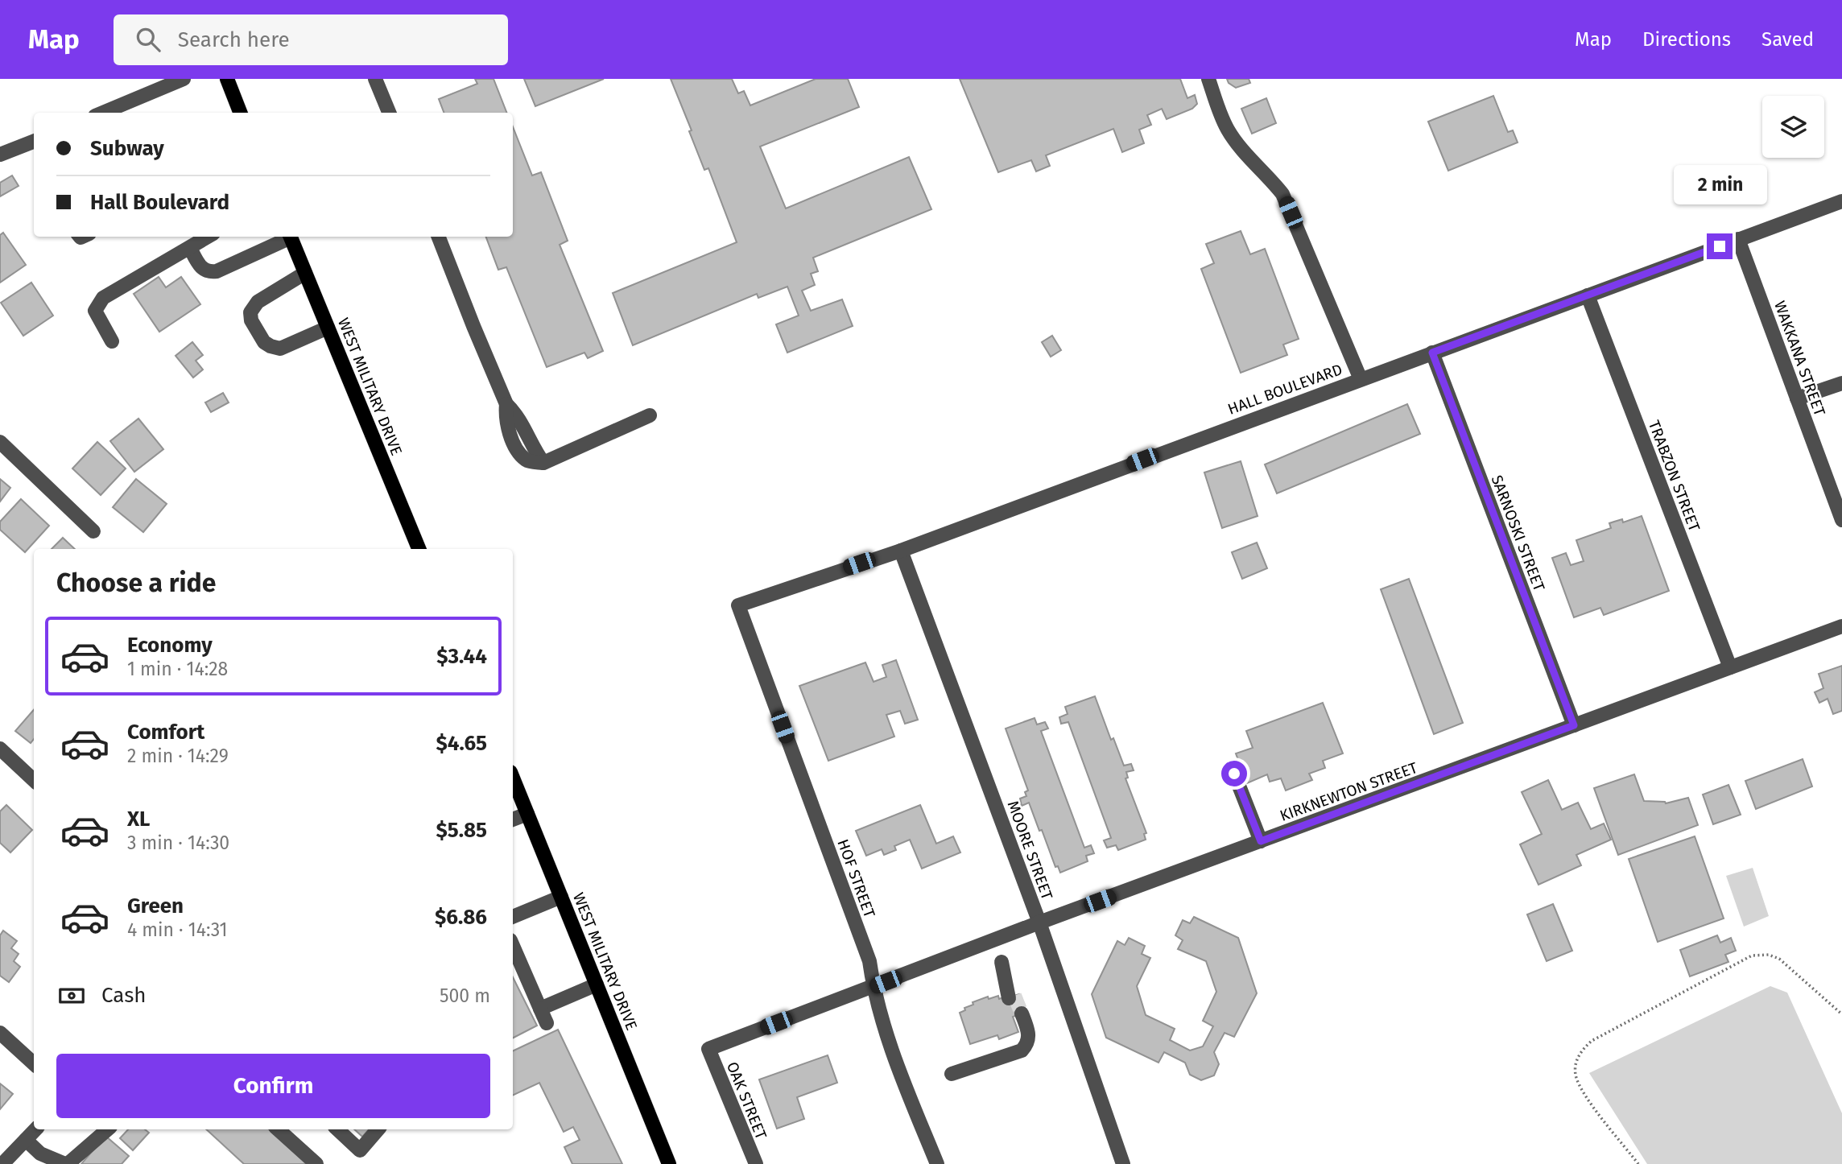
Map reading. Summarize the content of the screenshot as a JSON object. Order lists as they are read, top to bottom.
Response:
{
  "streets": {
    "main road": ["WEST MILITARY DRIVE"],
    "street": [
      "WAKKANA STREET",
      "HALL BOULEVARD",
      "TRABZON STREET",
      "SARNOSKI STREET",
      "KIRKNEWTON STREET",
      "MOORE STREET",
      "HOF STREET",
      "OAK STREET"
    ]
  },
  "crossings": [
    ["WAKKANA STREET", "HALL BOULEVARD"],
    ["HALL BOULEVARD", "TRABZON STREET"],
    ["HALL BOULEVARD", "SARNOSKI STREET"],
    ["HALL BOULEVARD", "MOORE STREET"],
    ["HALL BOULEVARD", "HOF STREET"],
    ["TRABZON STREET", "KIRKNEWTON STREET"],
    ["SARNOSKI STREET", "KIRKNEWTON STREET"],
    ["KIRKNEWTON STREET", "MOORE STREET"],
    ["KIRKNEWTON STREET", "HOF STREET"],
    ["KIRKNEWTON STREET", "OAK STREET"]
  ],
  "page": {
    "header": "Map",
    "search": "Search here",
    "nav": ["Map", "Directions", "Saved"],
    "banner": ["Subway", "Hall Boulevard"],
    "bubble": "2 min",
    "heading": "Choose a ride",
    "list": [
      {
        "name": "Economy",
        "note": "1 min · 14:28",
        "value": "$3.44"
      },
      {
        "name": "Comfort",
        "note": "2 min · 14:29",
        "value": "$4.65"
      },
      {
        "name": "XL",
        "note": "3 min · 14:30",
        "value": "$5.85"
      },
      {
        "name": "Green",
        "note": "4 min · 14:31",
        "value": "$6.86"
      }
    ],
    "pay": ["Cash", "500 m"],
    "buttons": "Confirm"
  }
}
